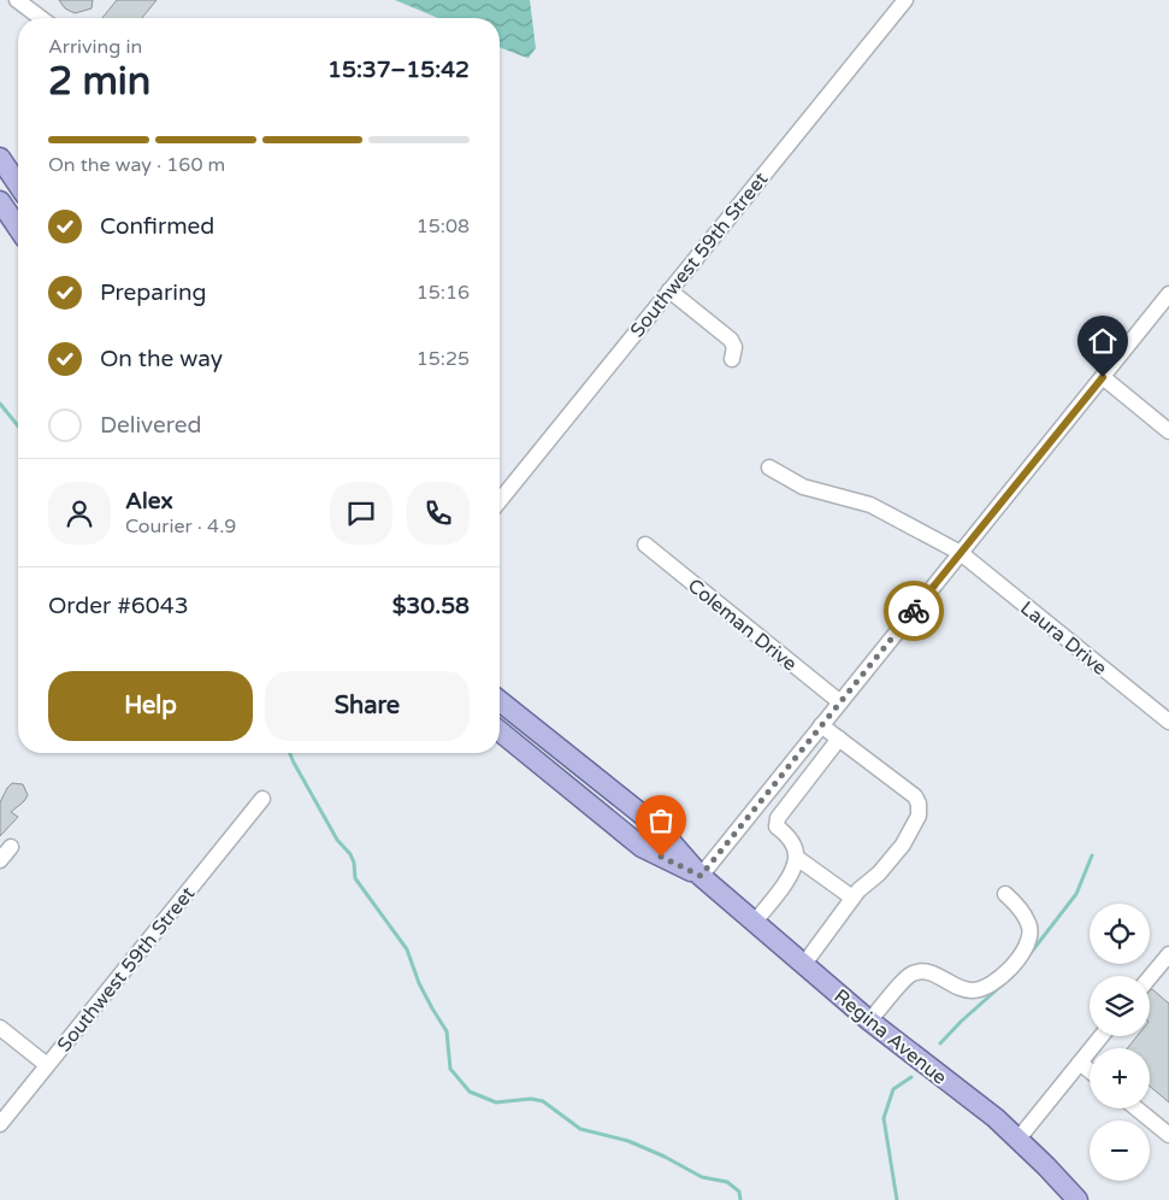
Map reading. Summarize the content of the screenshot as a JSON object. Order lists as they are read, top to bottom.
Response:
{
  "streets": {
    "main road": ["Regina Avenue"],
    "street": ["Southwest 59th Street", "Coleman Drive", "Laura Drive"]
  },
  "page": {
    "heading": ["2 min", "Arriving in", "15:37–15:42"],
    "panel": [
      "Alex",
      "Courier · 4.9",
      "Order #6043",
      "$30.58"
    ],
    "bar": "On the way · 160 m",
    "list": [
      ["Confirmed", "15:08"],
      ["Preparing", "15:16"],
      ["On the way", "15:25"],
      "Delivered"
    ],
    "buttons": ["Help", "Share"],
    "map_buttons": ["+", "−"]
  }
}
